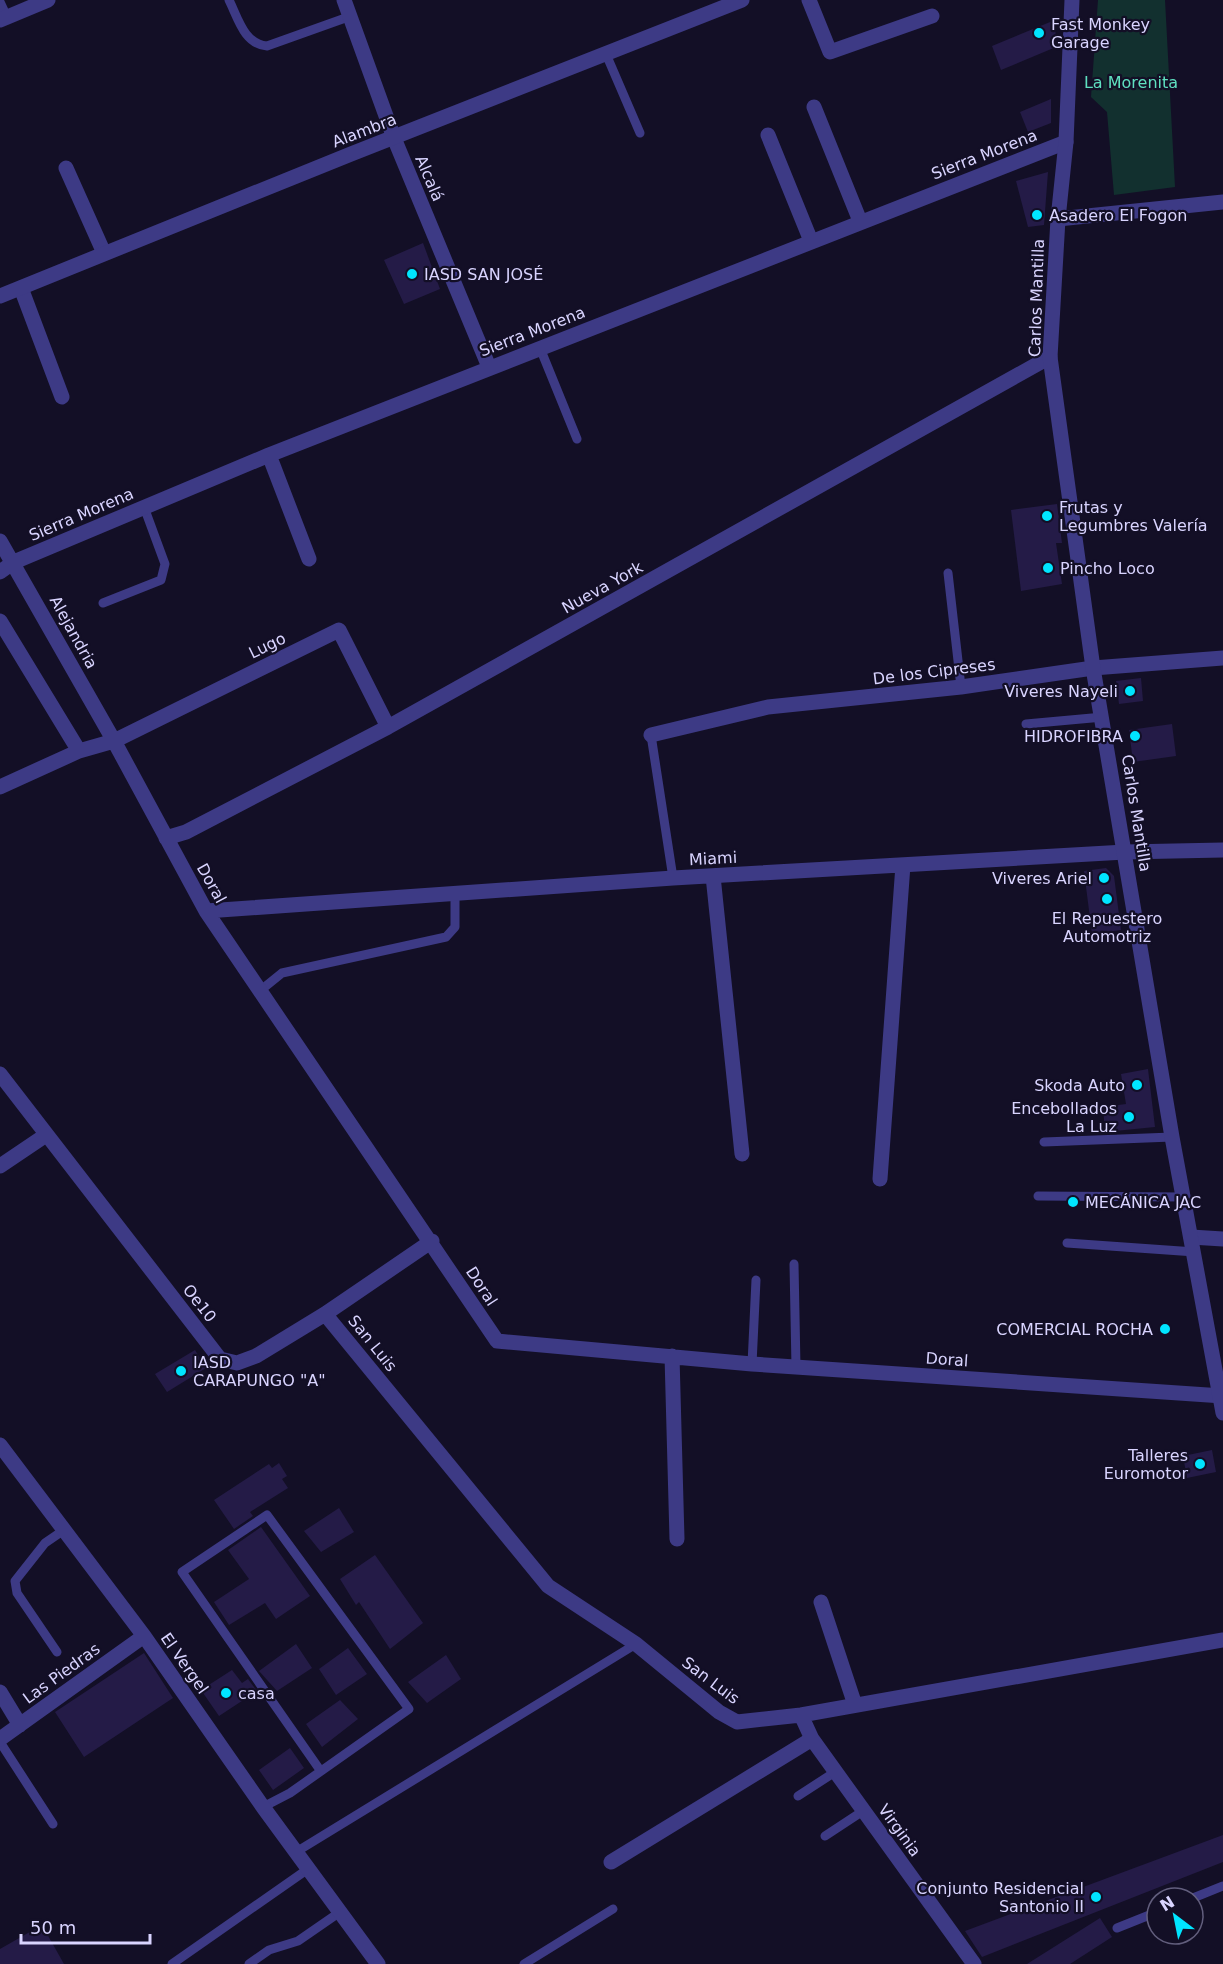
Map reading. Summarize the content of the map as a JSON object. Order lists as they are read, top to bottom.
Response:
{
  "streets": {
    "street": [
      "Alambra",
      "Sierra Morena",
      "Alcalá",
      "Carlos Mantilla",
      "Nueva York",
      "Alejandria",
      "Lugo",
      "De los Cipreses",
      "Miami",
      "Doral",
      "Oe10",
      "San Luis",
      "El Vergel",
      "Las Piedras",
      "Virginia"
    ]
  },
  "crossings": [
    ["Alambra", "Alcalá"],
    ["Sierra Morena", "Alcalá"],
    ["Sierra Morena", "Carlos Mantilla"],
    ["Sierra Morena", "Alejandria"],
    ["Carlos Mantilla", "Nueva York"],
    ["Carlos Mantilla", "De los Cipreses"],
    ["Carlos Mantilla", "Miami"],
    ["Carlos Mantilla", "Doral"],
    ["Nueva York", "Lugo"],
    ["Nueva York", "Doral"],
    ["Alejandria", "Lugo"],
    ["Alejandria", "Doral"],
    ["Lugo", "Doral"],
    ["Miami", "Doral"],
    ["Doral", "Oe10"],
    ["Oe10", "San Luis"],
    ["San Luis", "Virginia"],
    ["El Vergel", "Las Piedras"]
  ],
  "parks": ["La Morenita"],
  "places": [
    "Fast Monkey Garage",
    "Asadero El Fogon",
    "IASD SAN JOSÉ",
    "Frutas y Legumbres Valería",
    "Pincho Loco",
    "Viveres Nayeli",
    "HIDROFIBRA",
    "Viveres Ariel",
    "El Repuestero Automotriz",
    "Skoda Auto",
    "Encebollados La Luz",
    "MECÁNICA JAC",
    "COMERCIAL ROCHA",
    "IASD CARAPUNGO \"A\"",
    "Talleres Euromotor",
    "casa",
    "Conjunto Residencial Santonio II"
  ],
  "scale_bar": "50 m",
  "north": "top left"
}
